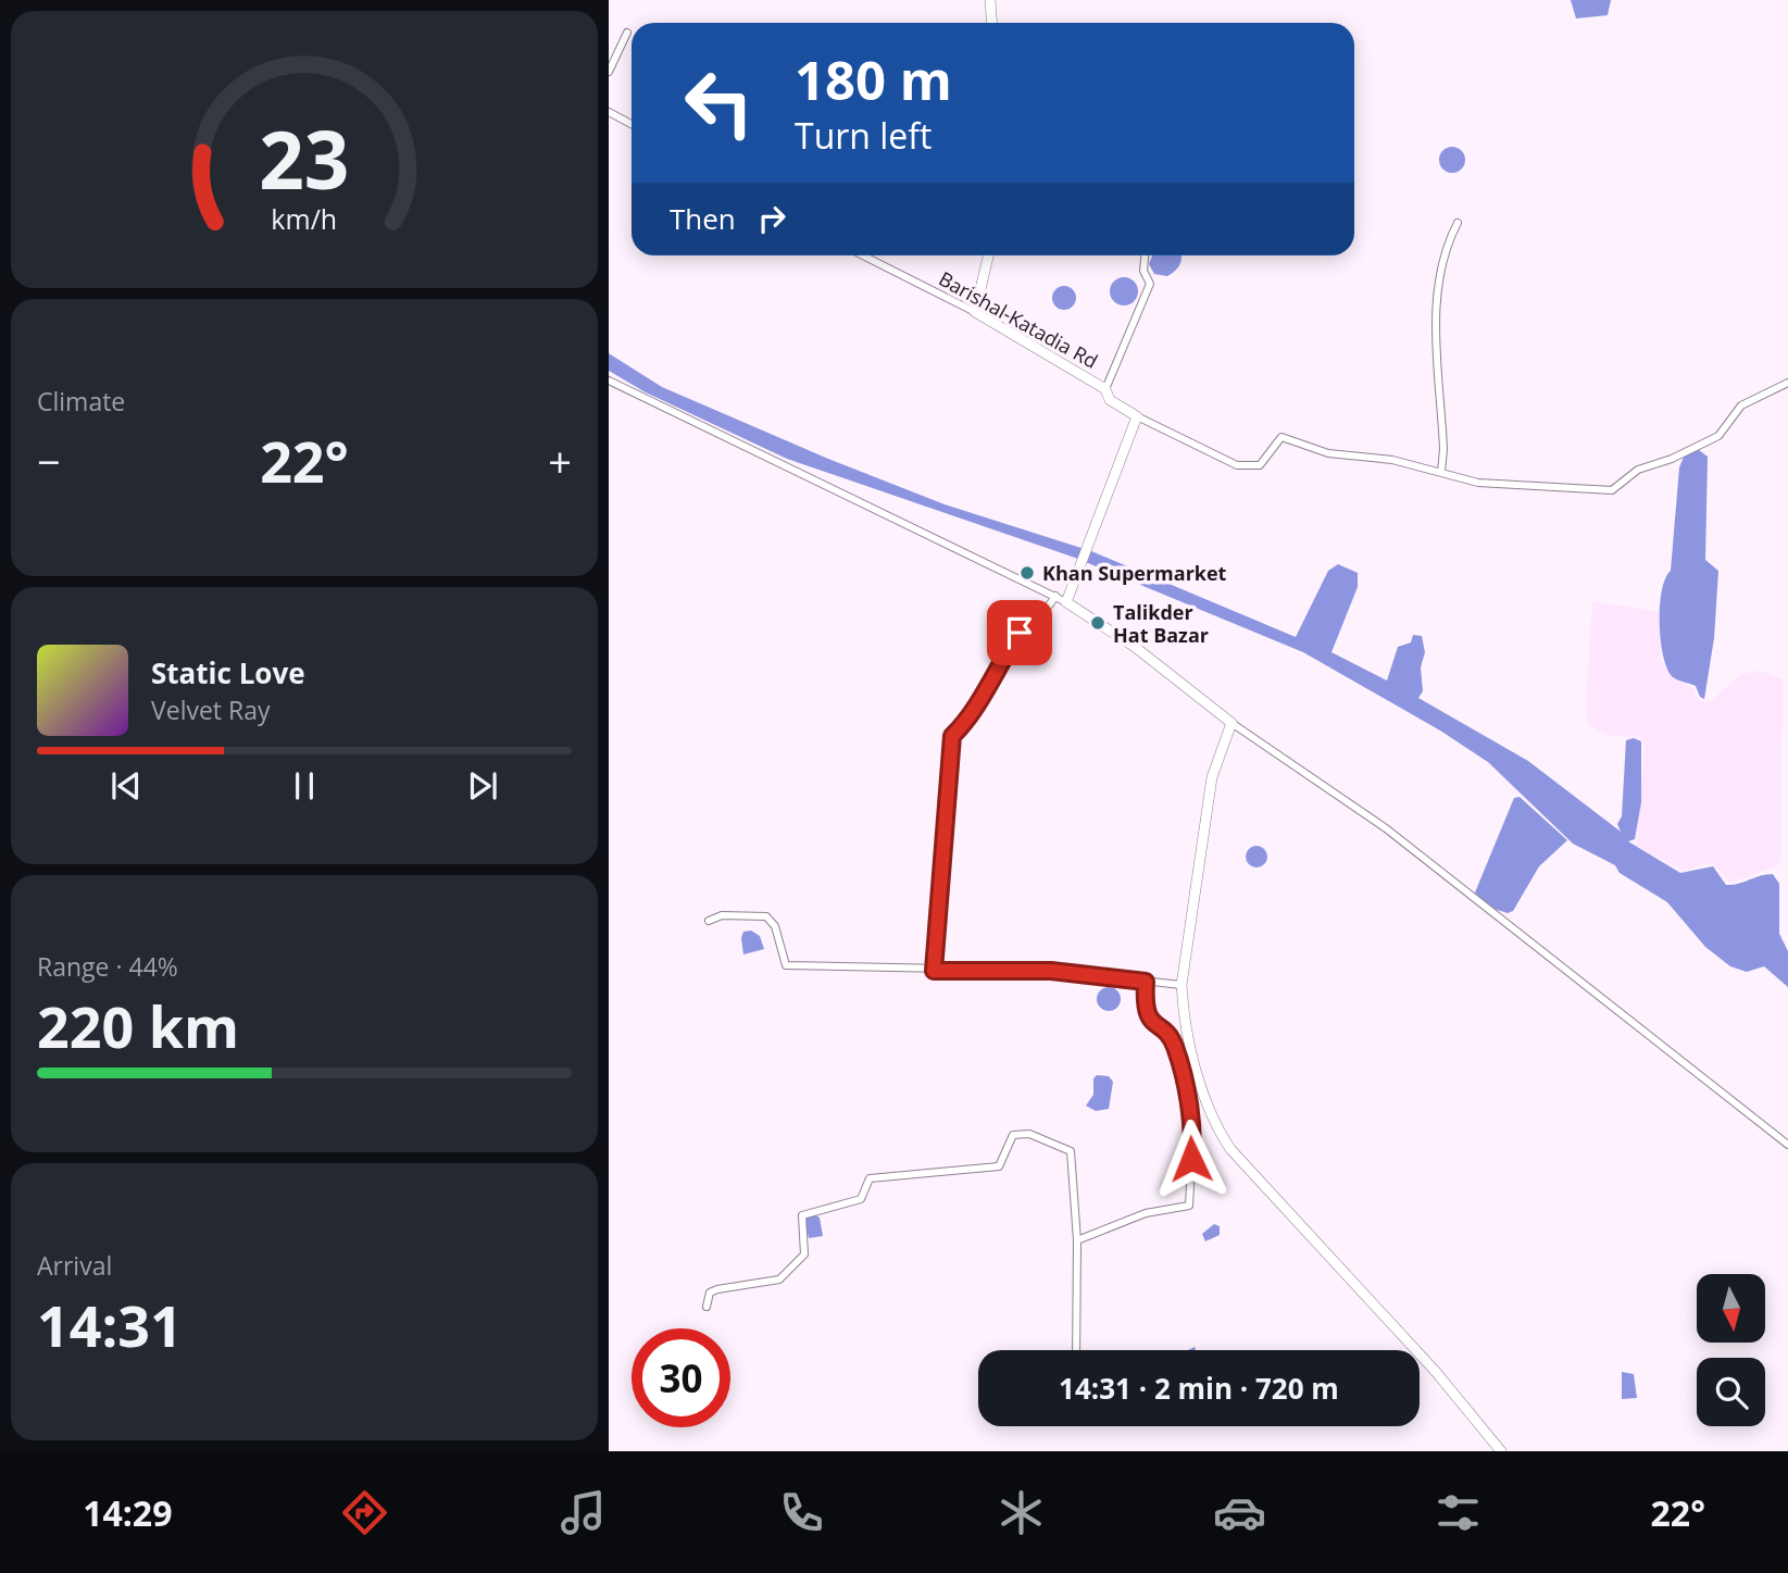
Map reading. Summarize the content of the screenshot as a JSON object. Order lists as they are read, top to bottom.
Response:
{
  "streets": {
    "main road": ["Barishal-Katadia Rd"]
  },
  "places": ["Khan Supermarket", "Talikder Hat Bazar"],
  "north": "bottom",
  "page": {
    "turn": ["180 m", "Turn left"],
    "then": "Then",
    "tile": [
      "Climate",
      ["Range · 44%", "220 km"],
      ["Arrival", "14:31"]
    ],
    "heat": ["−", "22°", "+"],
    "song": ["Static Love", "Velvet Ray"],
    "limit": "30",
    "trip": "14:31 · 2 min · 720 m",
    "tabs": ["14:29", "22°"],
    "gauge": ["23", "km/h"]
  }
}
